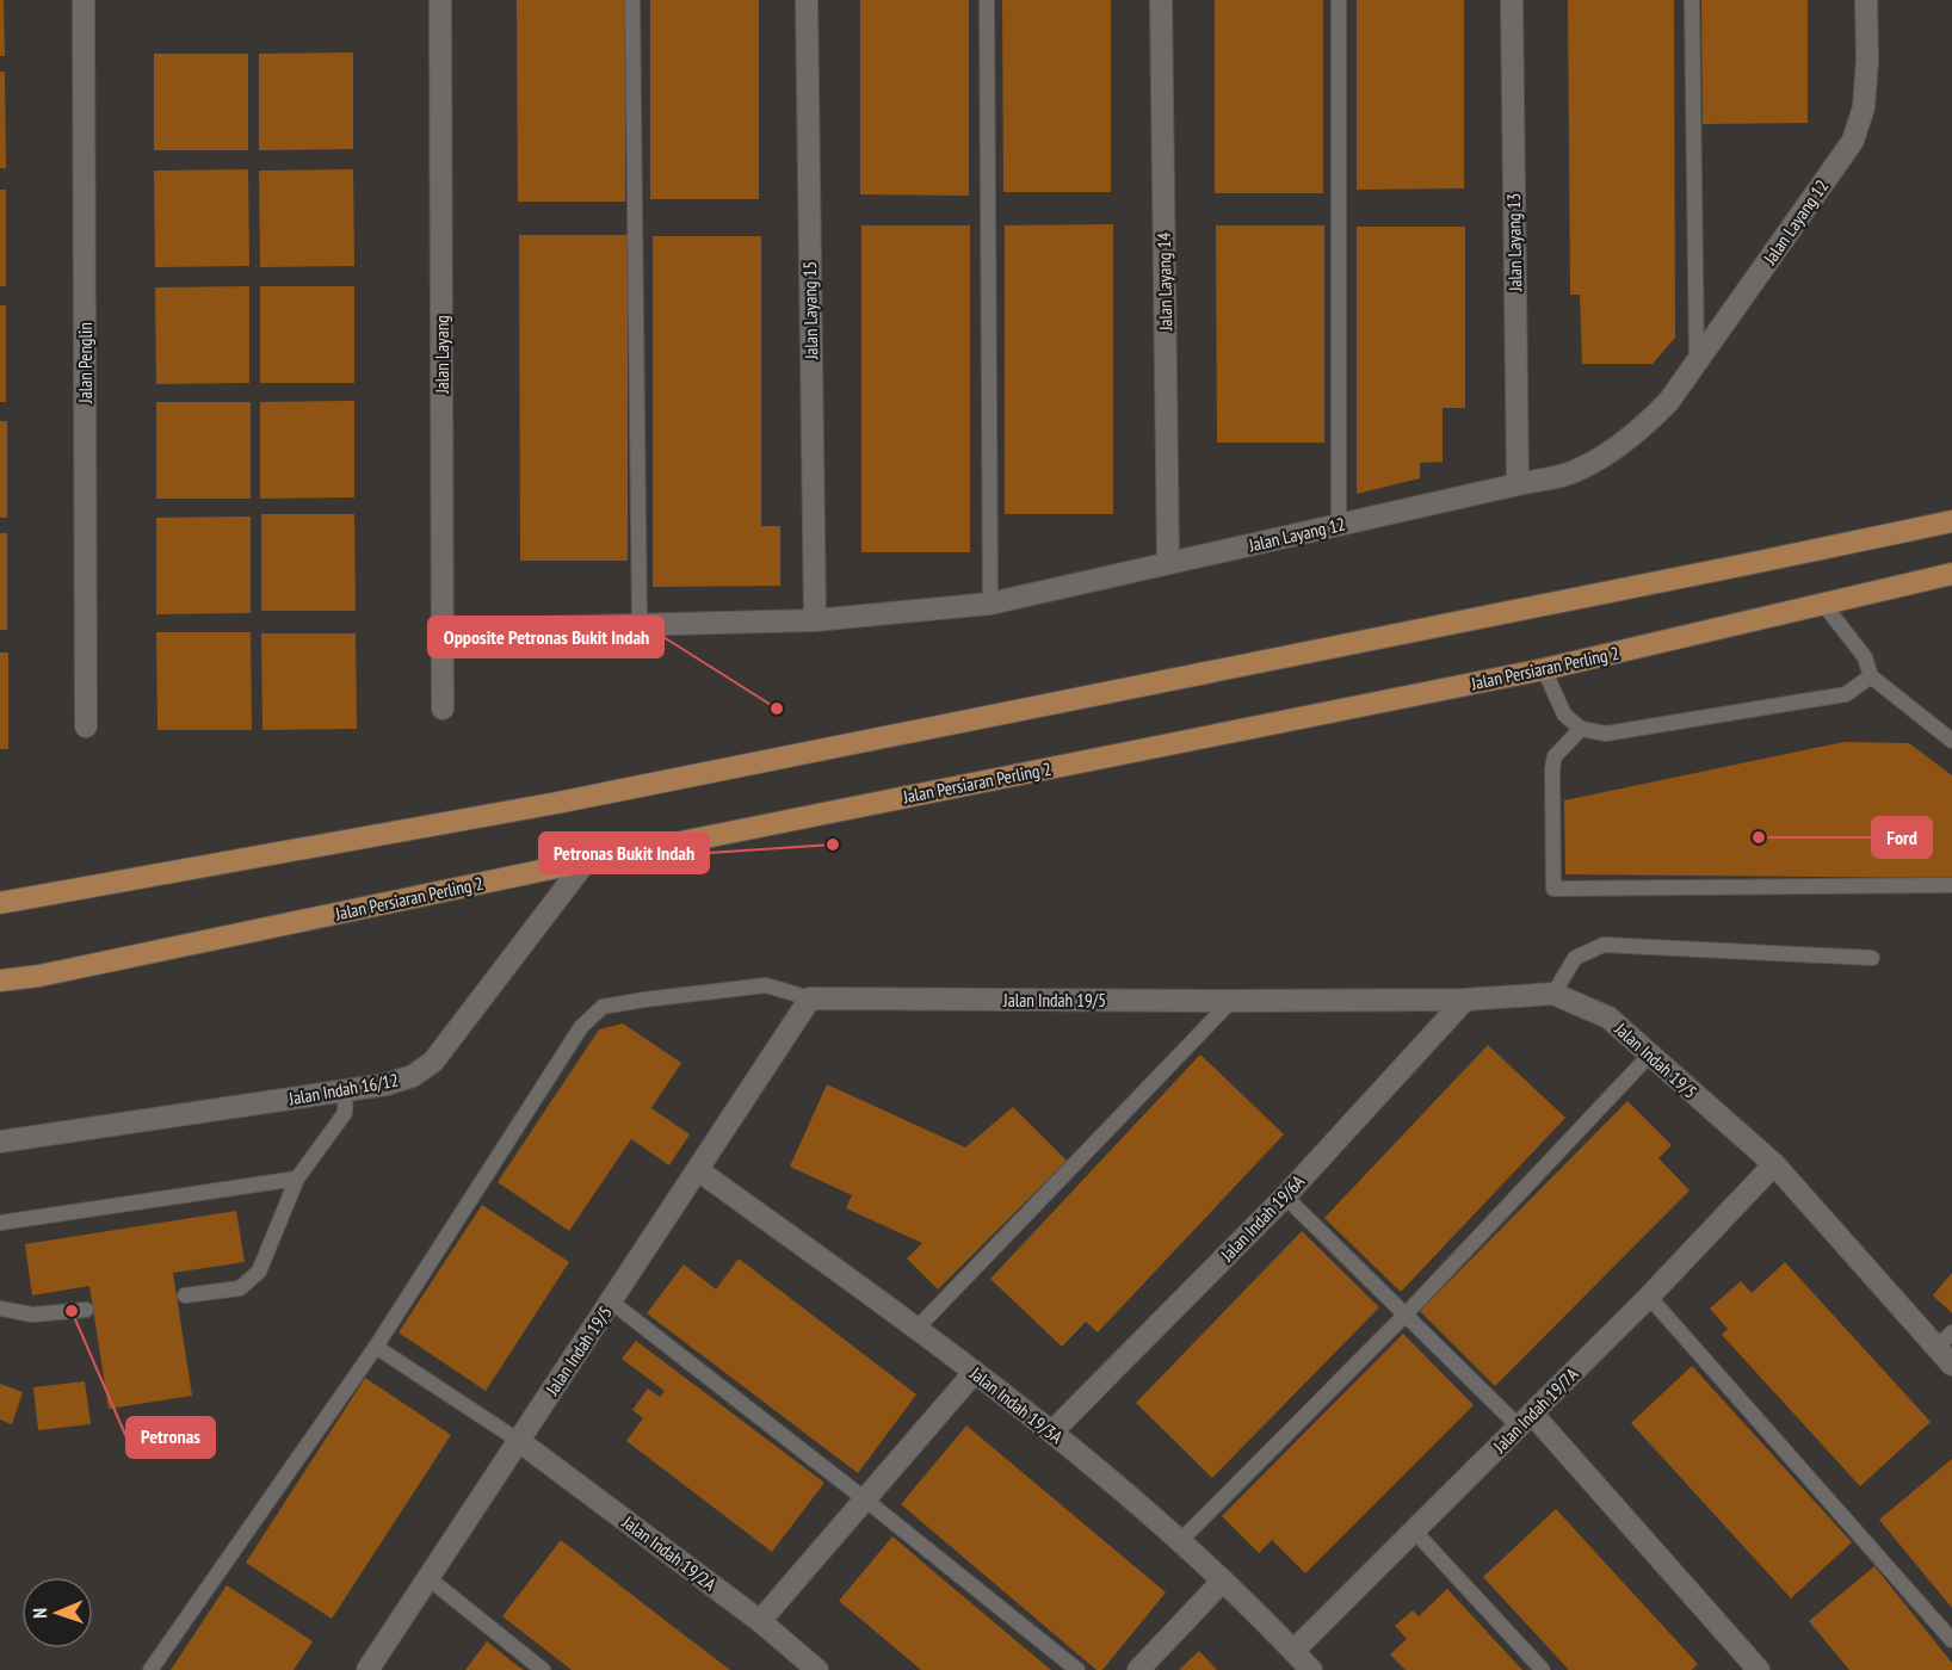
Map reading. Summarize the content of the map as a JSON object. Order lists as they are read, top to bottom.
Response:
{
  "streets": {
    "main road": ["Jalan Persiaran Perling 2"],
    "street": [
      "Jalan Layang 12",
      "Jalan Layang 13",
      "Jalan Layang 14",
      "Jalan Layang 15",
      "Jalan Layang",
      "Jalan Penglin",
      "Jalan Indah 19/5",
      "Jalan Indah 16/12",
      "Jalan Indah 19/6A",
      "Jalan Indah 19/3A",
      "Jalan Indah 19/7A",
      "Jalan Indah 19/2A"
    ]
  },
  "crossings": [
    ["Jalan Layang 12", "Jalan Layang 13"],
    ["Jalan Layang 12", "Jalan Layang 14"],
    ["Jalan Layang 12", "Jalan Layang 15"],
    ["Jalan Layang 12", "Jalan Layang"],
    ["Jalan Persiaran Perling 2", "Jalan Indah 16/12"],
    ["Jalan Indah 19/5", "Jalan Indah 19/6A"],
    ["Jalan Indah 19/5", "Jalan Indah 19/3A"],
    ["Jalan Indah 19/5", "Jalan Indah 19/7A"],
    ["Jalan Indah 19/5", "Jalan Indah 19/2A"],
    ["Jalan Indah 19/6A", "Jalan Indah 19/3A"],
    ["Jalan Indah 19/3A", "Jalan Indah 19/7A"]
  ],
  "places": [
    "Opposite Petronas Bukit Indah",
    "Ford",
    "Petronas Bukit Indah",
    "Petronas"
  ],
  "north": "left"
}
